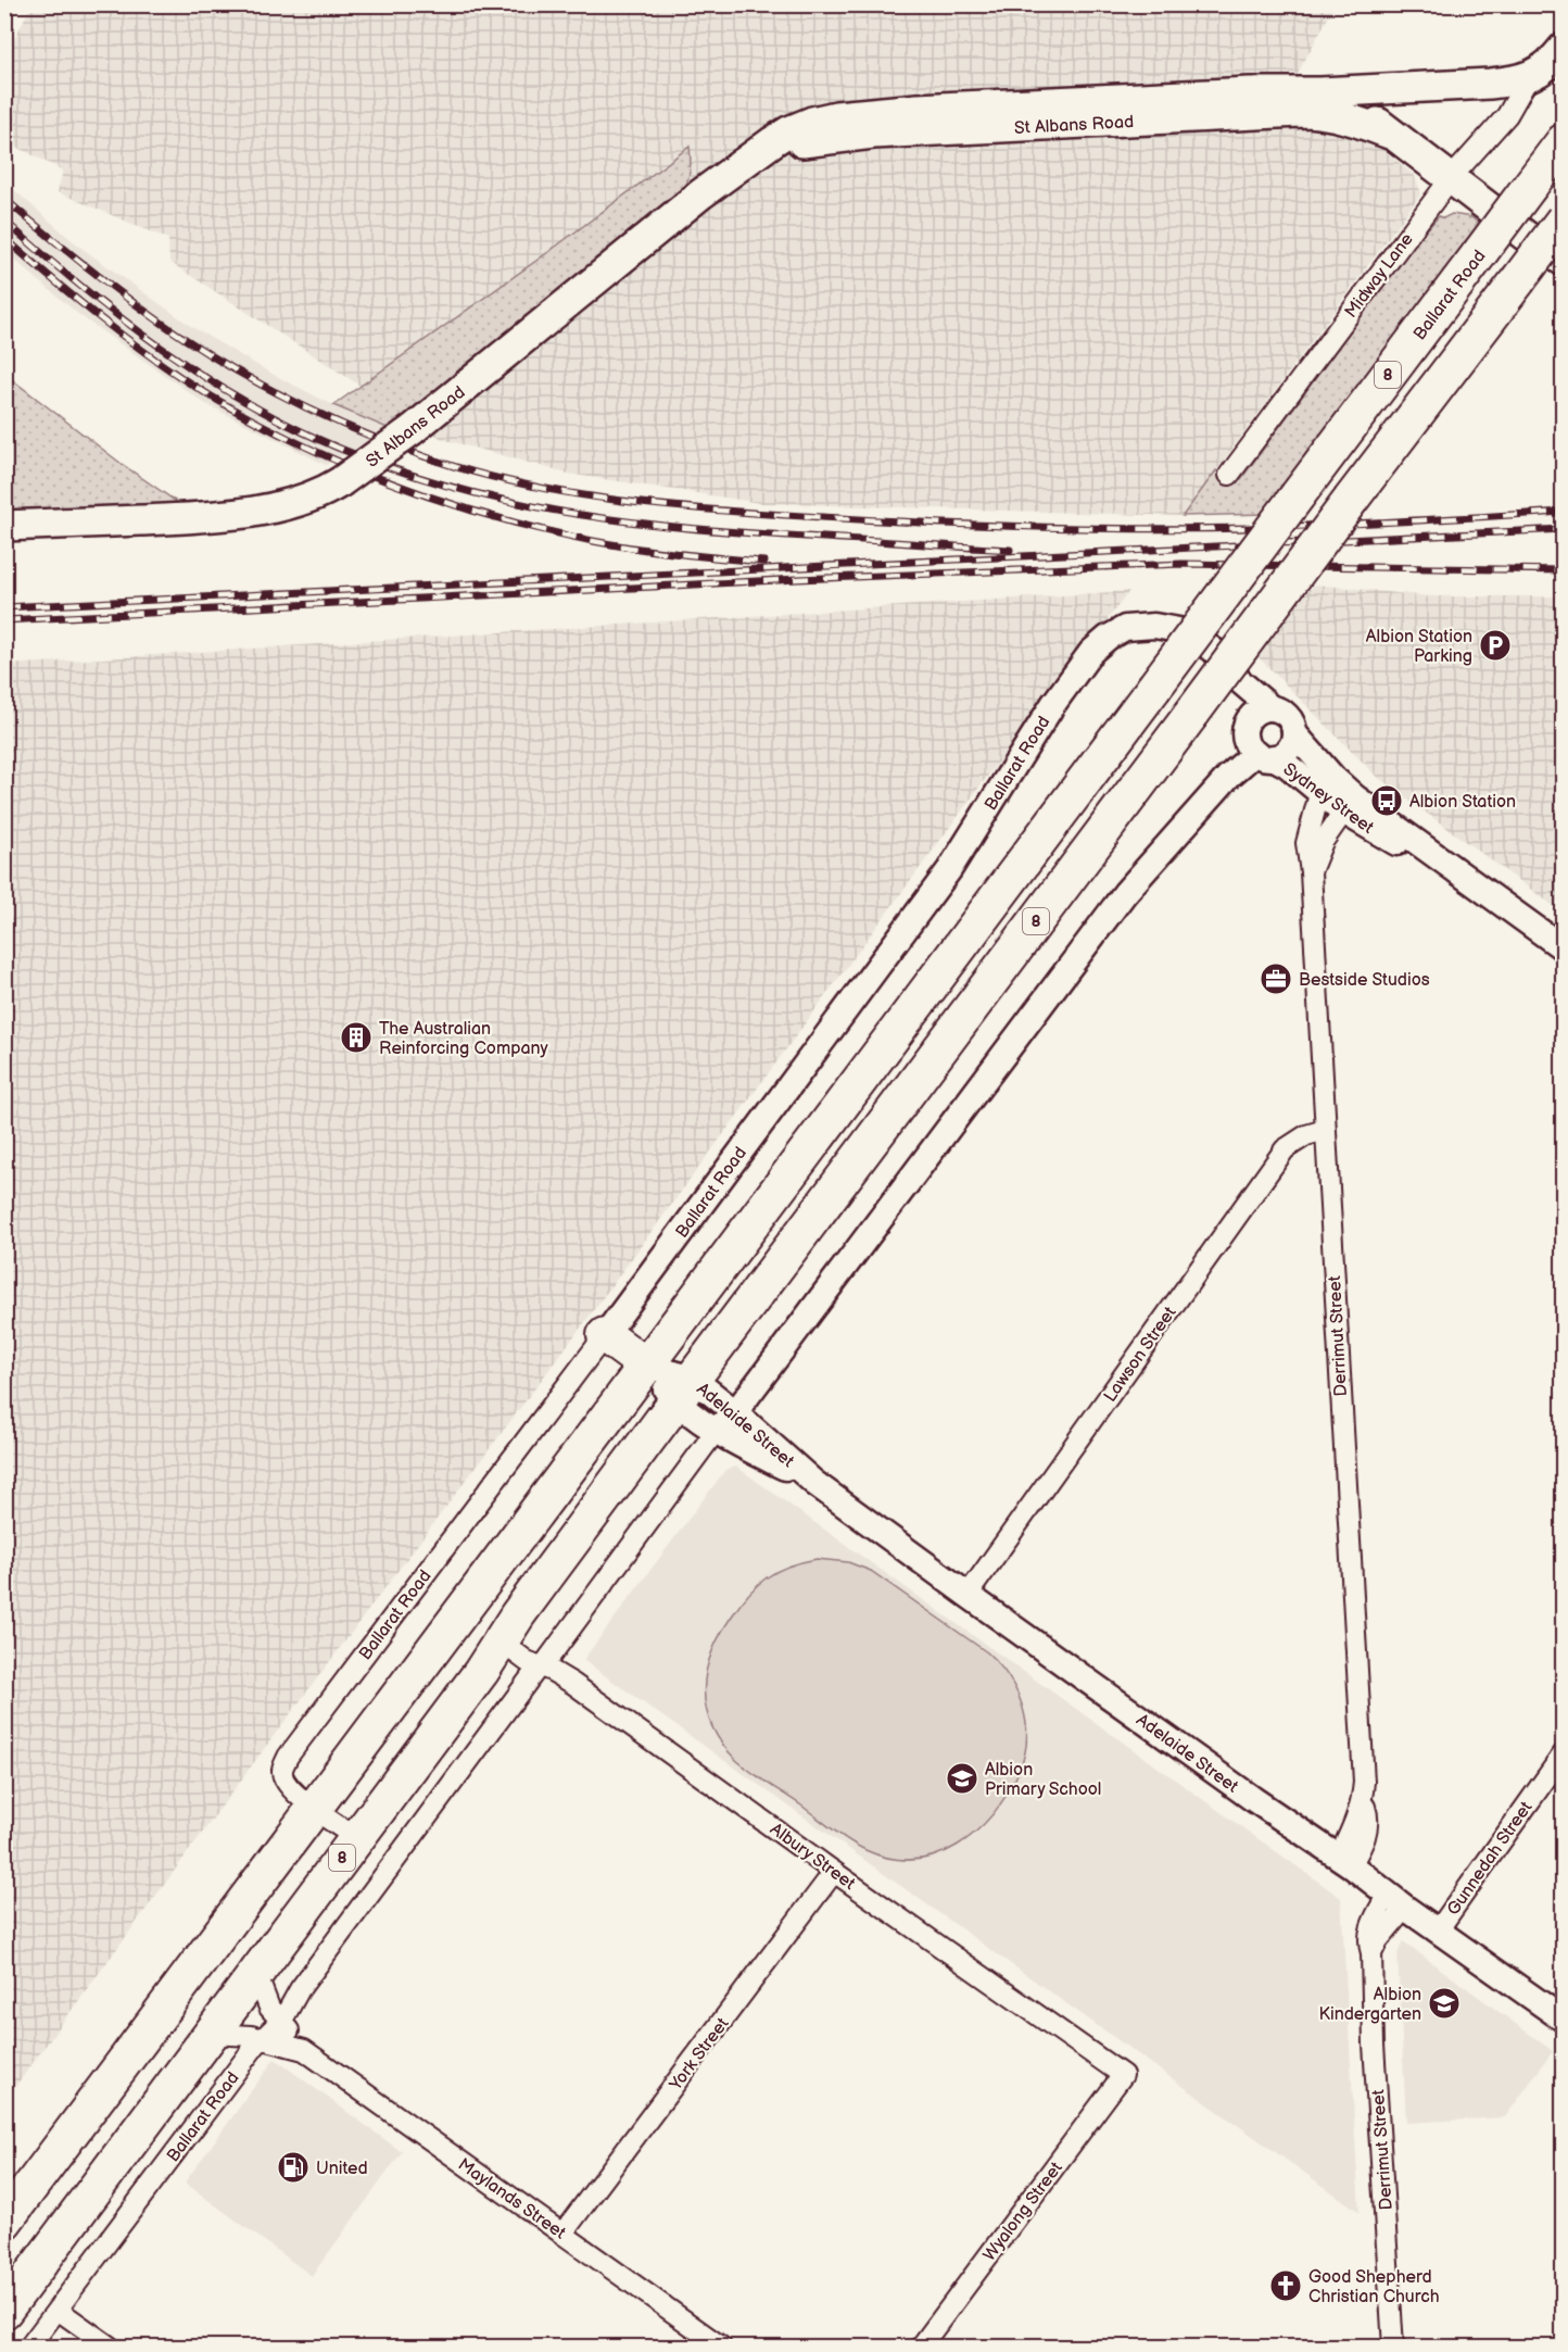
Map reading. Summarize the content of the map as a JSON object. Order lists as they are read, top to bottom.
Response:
{
  "streets": {
    "highway": ["Ballarat Road", "8"],
    "main road": ["St Albans Road"],
    "street": [
      "Midway Lane",
      "Sydney Street",
      "Derrimut Street",
      "Lawson Street",
      "Adelaide Street",
      "Albury Street",
      "Gunnedah Street",
      "York Street",
      "Maylands Street",
      "Wyalong Street"
    ]
  },
  "crossings": [
    ["St Albans Road", "Midway Lane"],
    ["Ballarat Road", "8"],
    ["Ballarat Road", "Sydney Street"],
    ["Ballarat Road", "Adelaide Street"],
    ["Ballarat Road", "Albury Street"],
    ["Ballarat Road", "Maylands Street"],
    ["8", "Adelaide Street"],
    ["8", "Albury Street"],
    ["8", "Maylands Street"],
    ["Sydney Street", "Derrimut Street"],
    ["Derrimut Street", "Lawson Street"],
    ["Derrimut Street", "Adelaide Street"],
    ["Lawson Street", "Adelaide Street"],
    ["Adelaide Street", "Gunnedah Street"],
    ["Albury Street", "York Street"],
    ["Albury Street", "Wyalong Street"],
    ["York Street", "Maylands Street"]
  ],
  "places": {
    "parking": ["Albion Station Parking"],
    "bus stop": ["Albion Station"],
    "office": ["Bestside Studios"],
    "building": ["The Australian Reinforcing Company"],
    "school or university": ["Albion Primary School", "Albion Kindergarten"],
    "fuel station": ["United"],
    "church": ["Good Shepherd Christian Church"]
  }
}
